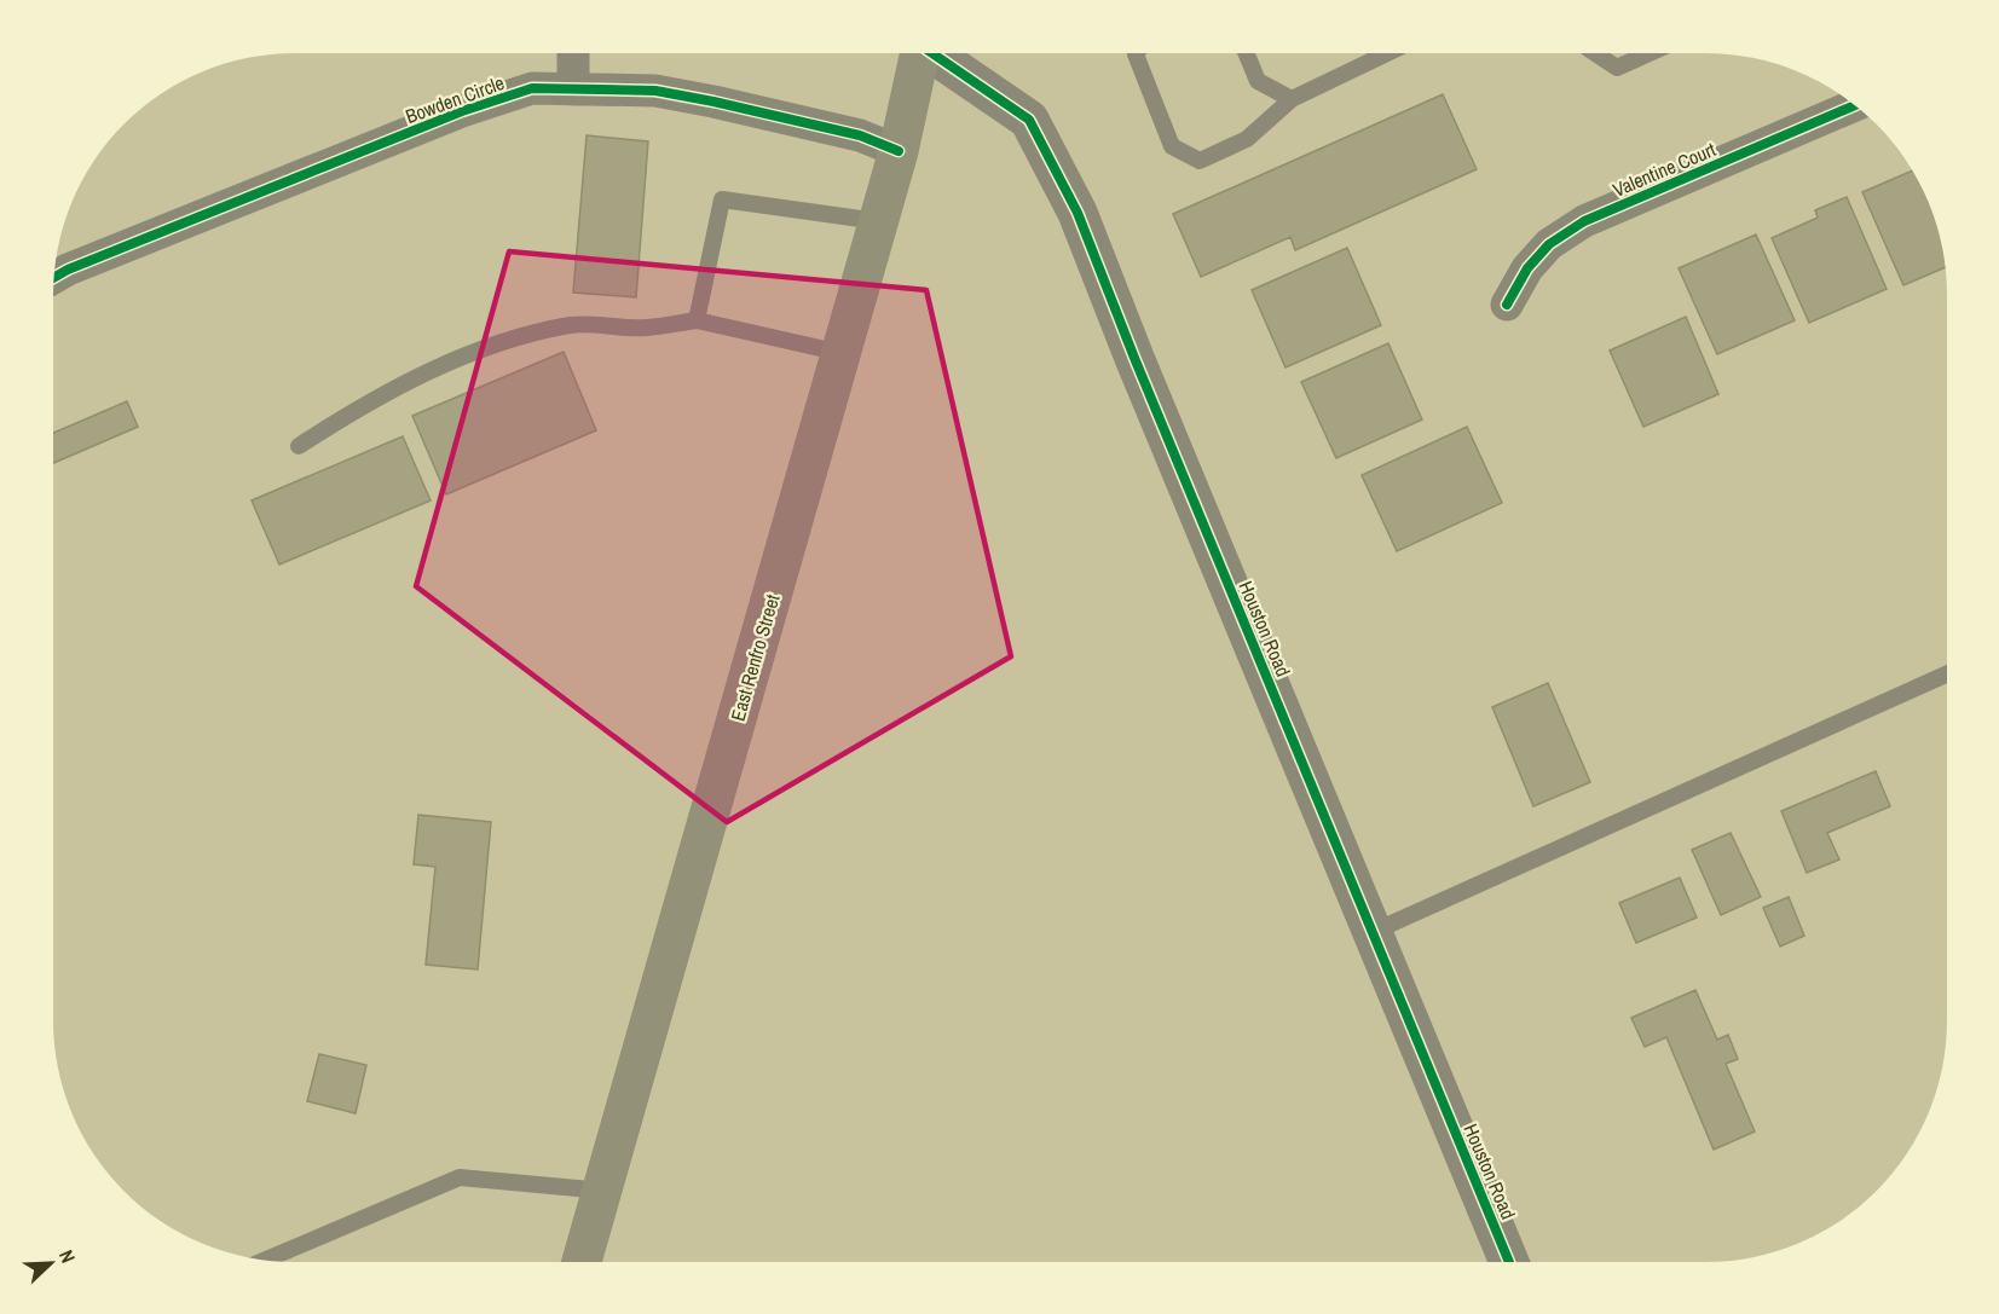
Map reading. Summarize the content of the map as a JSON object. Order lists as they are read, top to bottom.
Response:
{
  "streets": {
    "main road": ["East Renfro Street"],
    "street": ["Bowden Circle", "Valentine Court", "Houston Road"]
  },
  "crossings": [
    ["Bowden Circle", "East Renfro Street"]
  ],
  "north": "top right"
}
